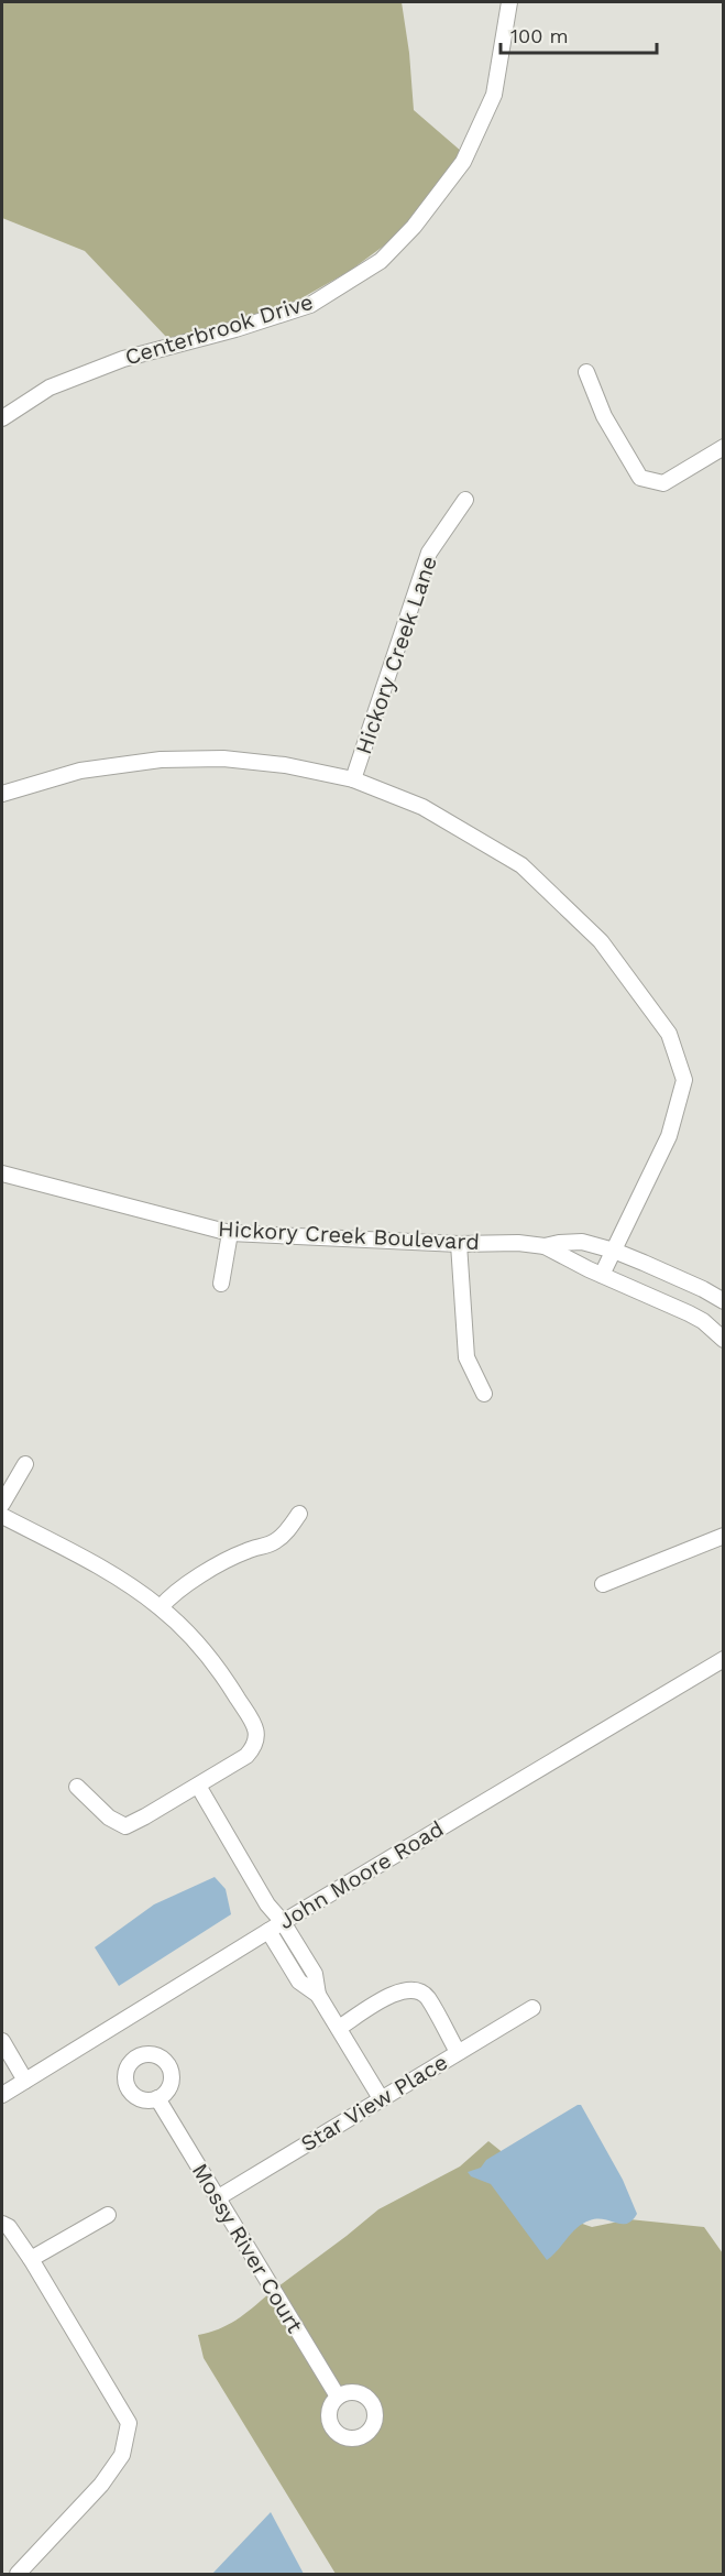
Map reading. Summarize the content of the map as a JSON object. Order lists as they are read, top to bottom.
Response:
{
  "streets": {
    "street": [
      "Centerbrook Drive",
      "Hickory Creek Lane",
      "Hickory Creek Boulevard",
      "John Moore Road",
      "Star View Place",
      "Mossy River Court"
    ]
  },
  "crossings": [
    ["Star View Place", "Mossy River Court"]
  ],
  "scale_bar": "100 m"
}
